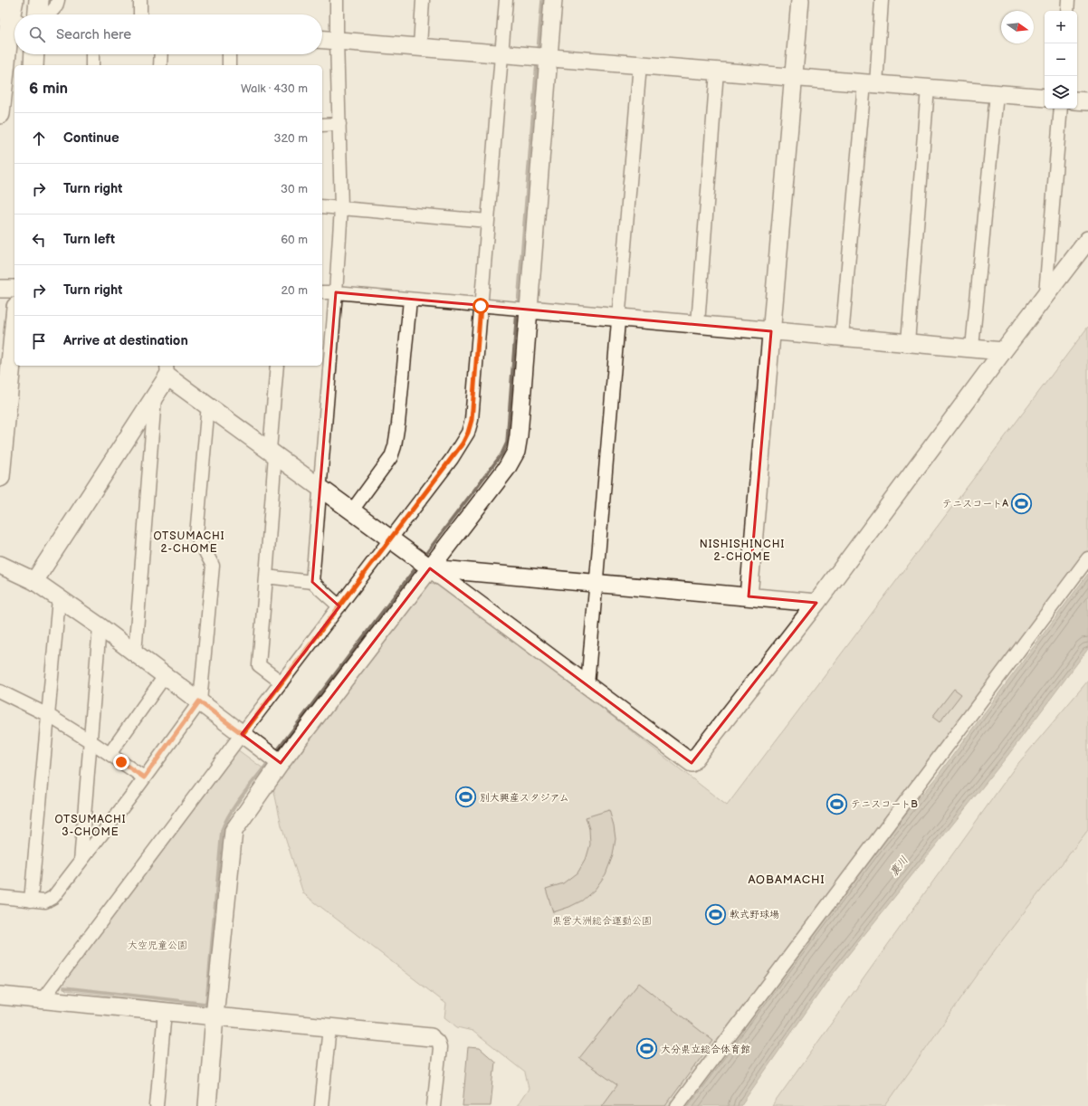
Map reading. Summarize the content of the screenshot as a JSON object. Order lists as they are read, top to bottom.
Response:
{
  "districts": [
    "OTSUMACHI 2-CHOME",
    "NISHISHINCHI 2-CHOME",
    "OTSUMACHI 3-CHOME",
    "AOBAMACHI"
  ],
  "water": ["裏川"],
  "parks": ["県営大洲総合運動公園", "大空児童公園"],
  "places": {
    "sports": [
      "テニスコートA",
      "別大興産スタジアム",
      "テニスコートB",
      "軟式野球場",
      "大分県立総合体育館"
    ]
  },
  "north": "right",
  "page": {
    "map_buttons": ["+", "−"],
    "search": "Search here",
    "heading": ["6 min", "Walk · 430 m"],
    "list": [
      ["Continue", "320 m"],
      ["Turn right", "30 m"],
      ["Turn left", "60 m"],
      ["Turn right", "20 m"],
      "Arrive at destination"
    ]
  }
}
